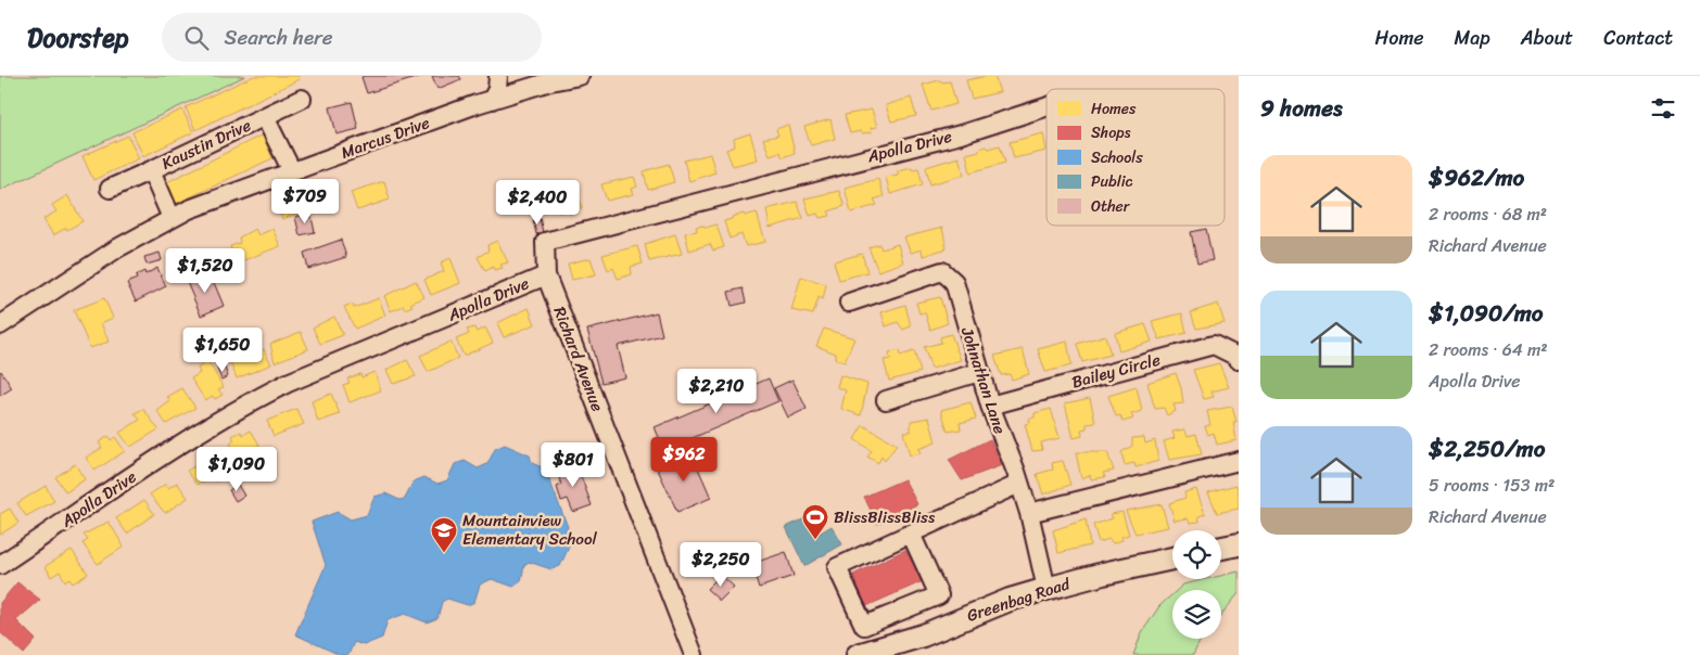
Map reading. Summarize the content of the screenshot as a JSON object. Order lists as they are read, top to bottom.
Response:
{
  "streets": {
    "main road": ["Greenbag Road"],
    "street": [
      "Marcus Drive",
      "Kaustin Drive",
      "Apolla Drive",
      "Richard Avenue",
      "Bailey Circle",
      "Johnathan Lane"
    ]
  },
  "crossings": [
    ["Apolla Drive", "Richard Avenue"],
    ["Bailey Circle", "Johnathan Lane"],
    ["Johnathan Lane", "Greenbag Road"]
  ],
  "places": {
    "sports": ["BlissBlissBliss"],
    "school or university": ["Mountainview Elementary School"]
  },
  "legend": [
    "Homes",
    "Shops",
    "Schools",
    "Public",
    "Other"
  ],
  "page": {
    "header": "Doorstep",
    "search": "Search here",
    "nav": [
      "Home",
      "Map",
      "About",
      "Contact"
    ],
    "heading": "9 homes",
    "list": [
      {
        "name": "$962/mo",
        "note": "2 rooms · 68 m² · Richard Avenue"
      },
      {
        "name": "$1,090/mo",
        "note": "2 rooms · 64 m² · Apolla Drive"
      },
      {
        "name": "$2,250/mo",
        "note": "5 rooms · 153 m² · Richard Avenue"
      }
    ],
    "price": [
      "$709",
      "$2,400",
      "$1,520",
      "$1,650",
      "$2,210",
      "$962",
      "$801",
      "$1,090",
      "$2,250"
    ]
  }
}
